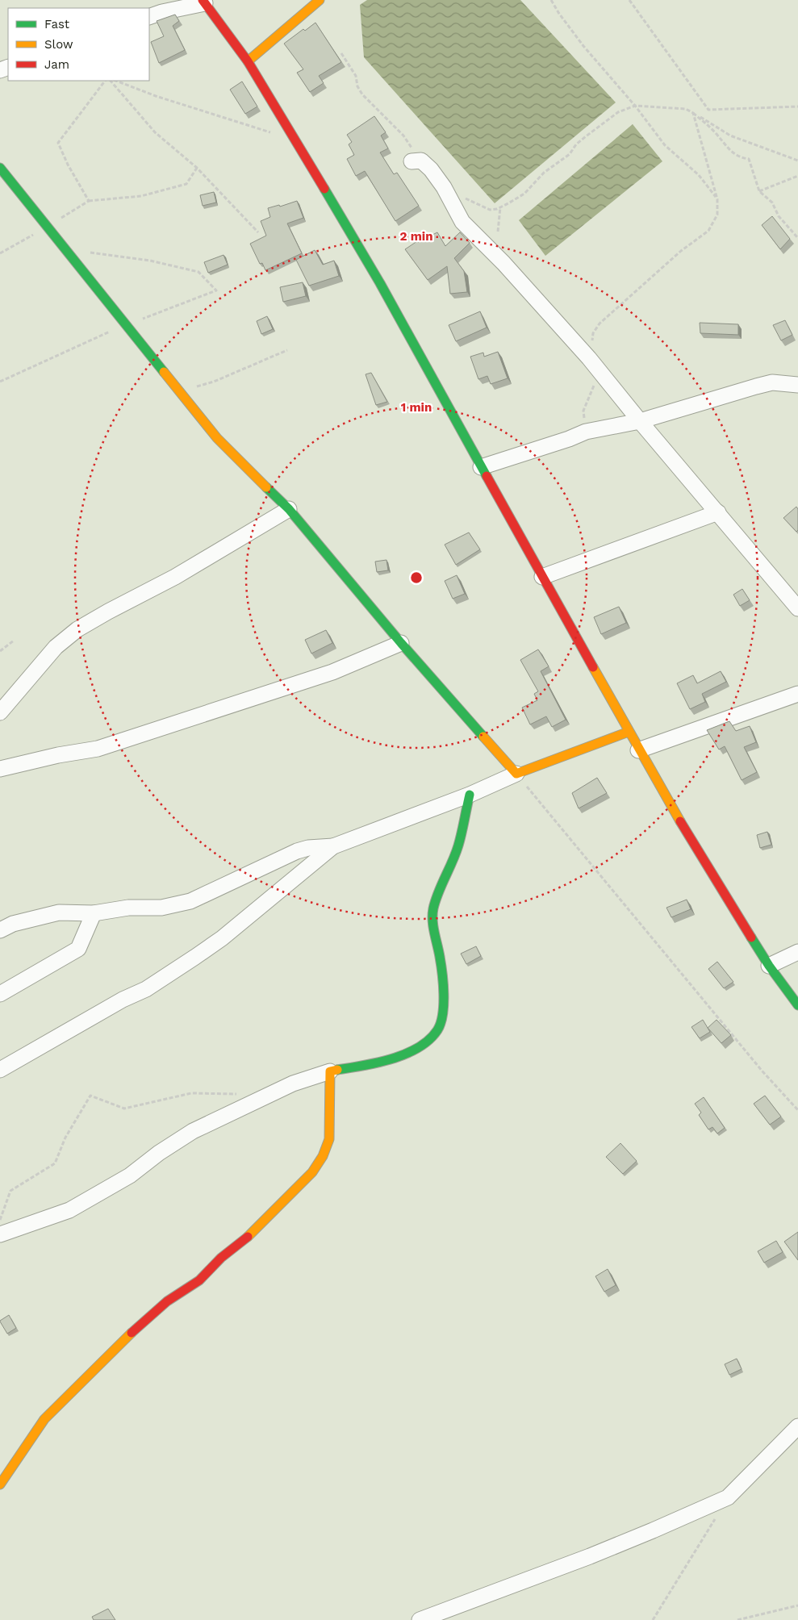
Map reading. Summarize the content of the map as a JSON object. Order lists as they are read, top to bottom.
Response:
{
  "legend": ["Fast", "Slow", "Jam"],
  "rings": ["2 min", "1 min"]
}
